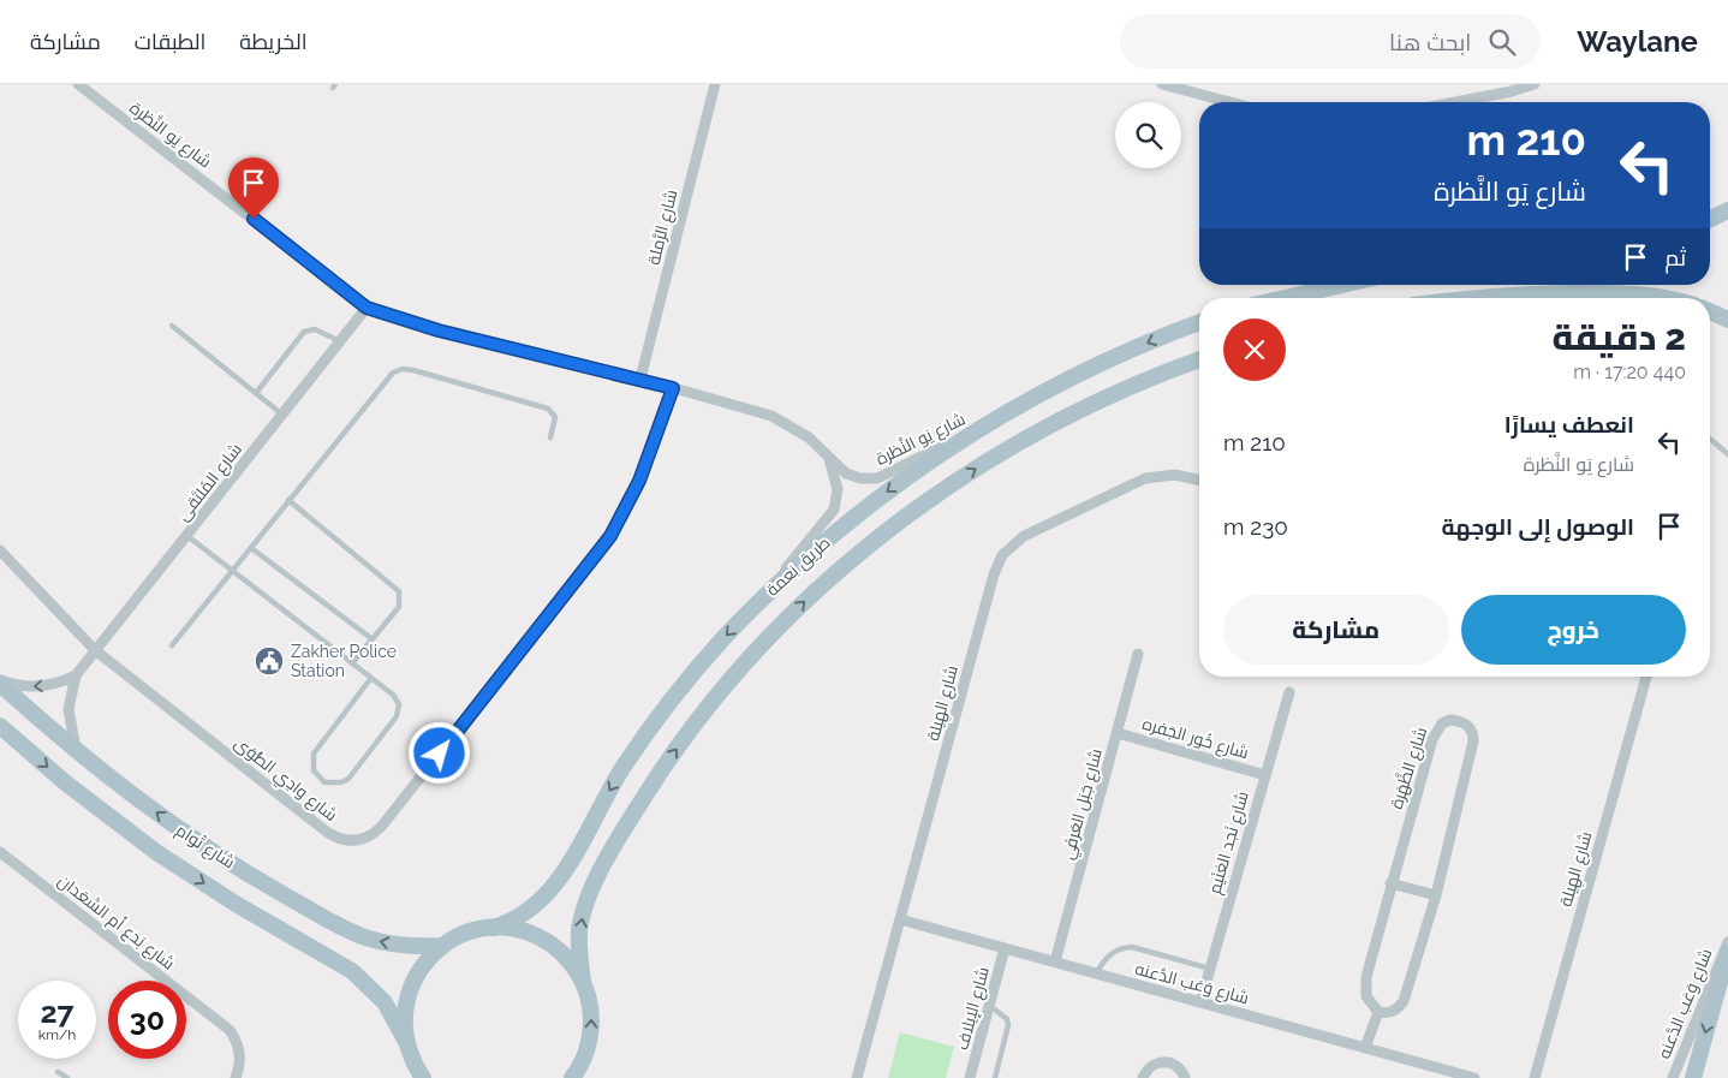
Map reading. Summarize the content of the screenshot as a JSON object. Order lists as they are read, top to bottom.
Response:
{
  "streets": {
    "main road": ["طريق نِعمة", "شارع تُوام"],
    "street": [
      "شارع يَو النَّظرة",
      "شارع الرَّملة",
      "شارع المُلتَقى",
      "شارع الهِيلة",
      "شارع خُور الجَفره",
      "شارع الظَّهَرة",
      "شارع وادِي الطُّوَى",
      "شارع جَبَل العَرفَي",
      "شارع نَجد الغنَيم",
      "شارع بَدع أم السَّعَدان",
      "شارع وَعَب الدَّعنه",
      "شارع الإيلاف"
    ]
  },
  "crossings": [
    ["شارع يَو النَّظرة", "شارع الرَّملة"],
    ["شارع يَو النَّظرة", "شارع المُلتَقى"],
    ["شارع يَو النَّظرة", "طريق نِعمة"],
    ["شارع يَو النَّظرة", "شارع وادِي الطُّوَى"],
    ["شارع المُلتَقى", "شارع وادِي الطُّوَى"],
    ["شارع المُلتَقى", "شارع تُوام"],
    ["شارع الهِيلة", "شارع وَعَب الدَّعنه"],
    ["شارع خُور الجَفره", "شارع جَبَل العَرفَي"],
    ["شارع خُور الجَفره", "شارع نَجد الغنَيم"],
    ["شارع جَبَل العَرفَي", "شارع وَعَب الدَّعنه"],
    ["شارع نَجد الغنَيم", "شارع وَعَب الدَّعنه"],
    ["شارع وَعَب الدَّعنه", "شارع الإيلاف"]
  ],
  "places": {
    "public building": ["Zakher Police Station"]
  },
  "page": {
    "header": "Waylane",
    "search": "ابحث هنا",
    "nav": ["الخريطة", "الطبقات", "مشاركة"],
    "turn": ["210 m", "شارع يَو النَّظرة"],
    "then": "ثم",
    "heading": ["2 دقيقة", "440 m · 17:20"],
    "list": [
      {
        "name": "انعطف يسارًا",
        "note": "شارع يَو النَّظرة",
        "value": "210 m"
      },
      {
        "name": "الوصول إلى الوجهة",
        "value": "230 m"
      }
    ],
    "buttons": ["خروج", "مشاركة"],
    "speed": "27 km/h",
    "limit": "30"
  }
}
